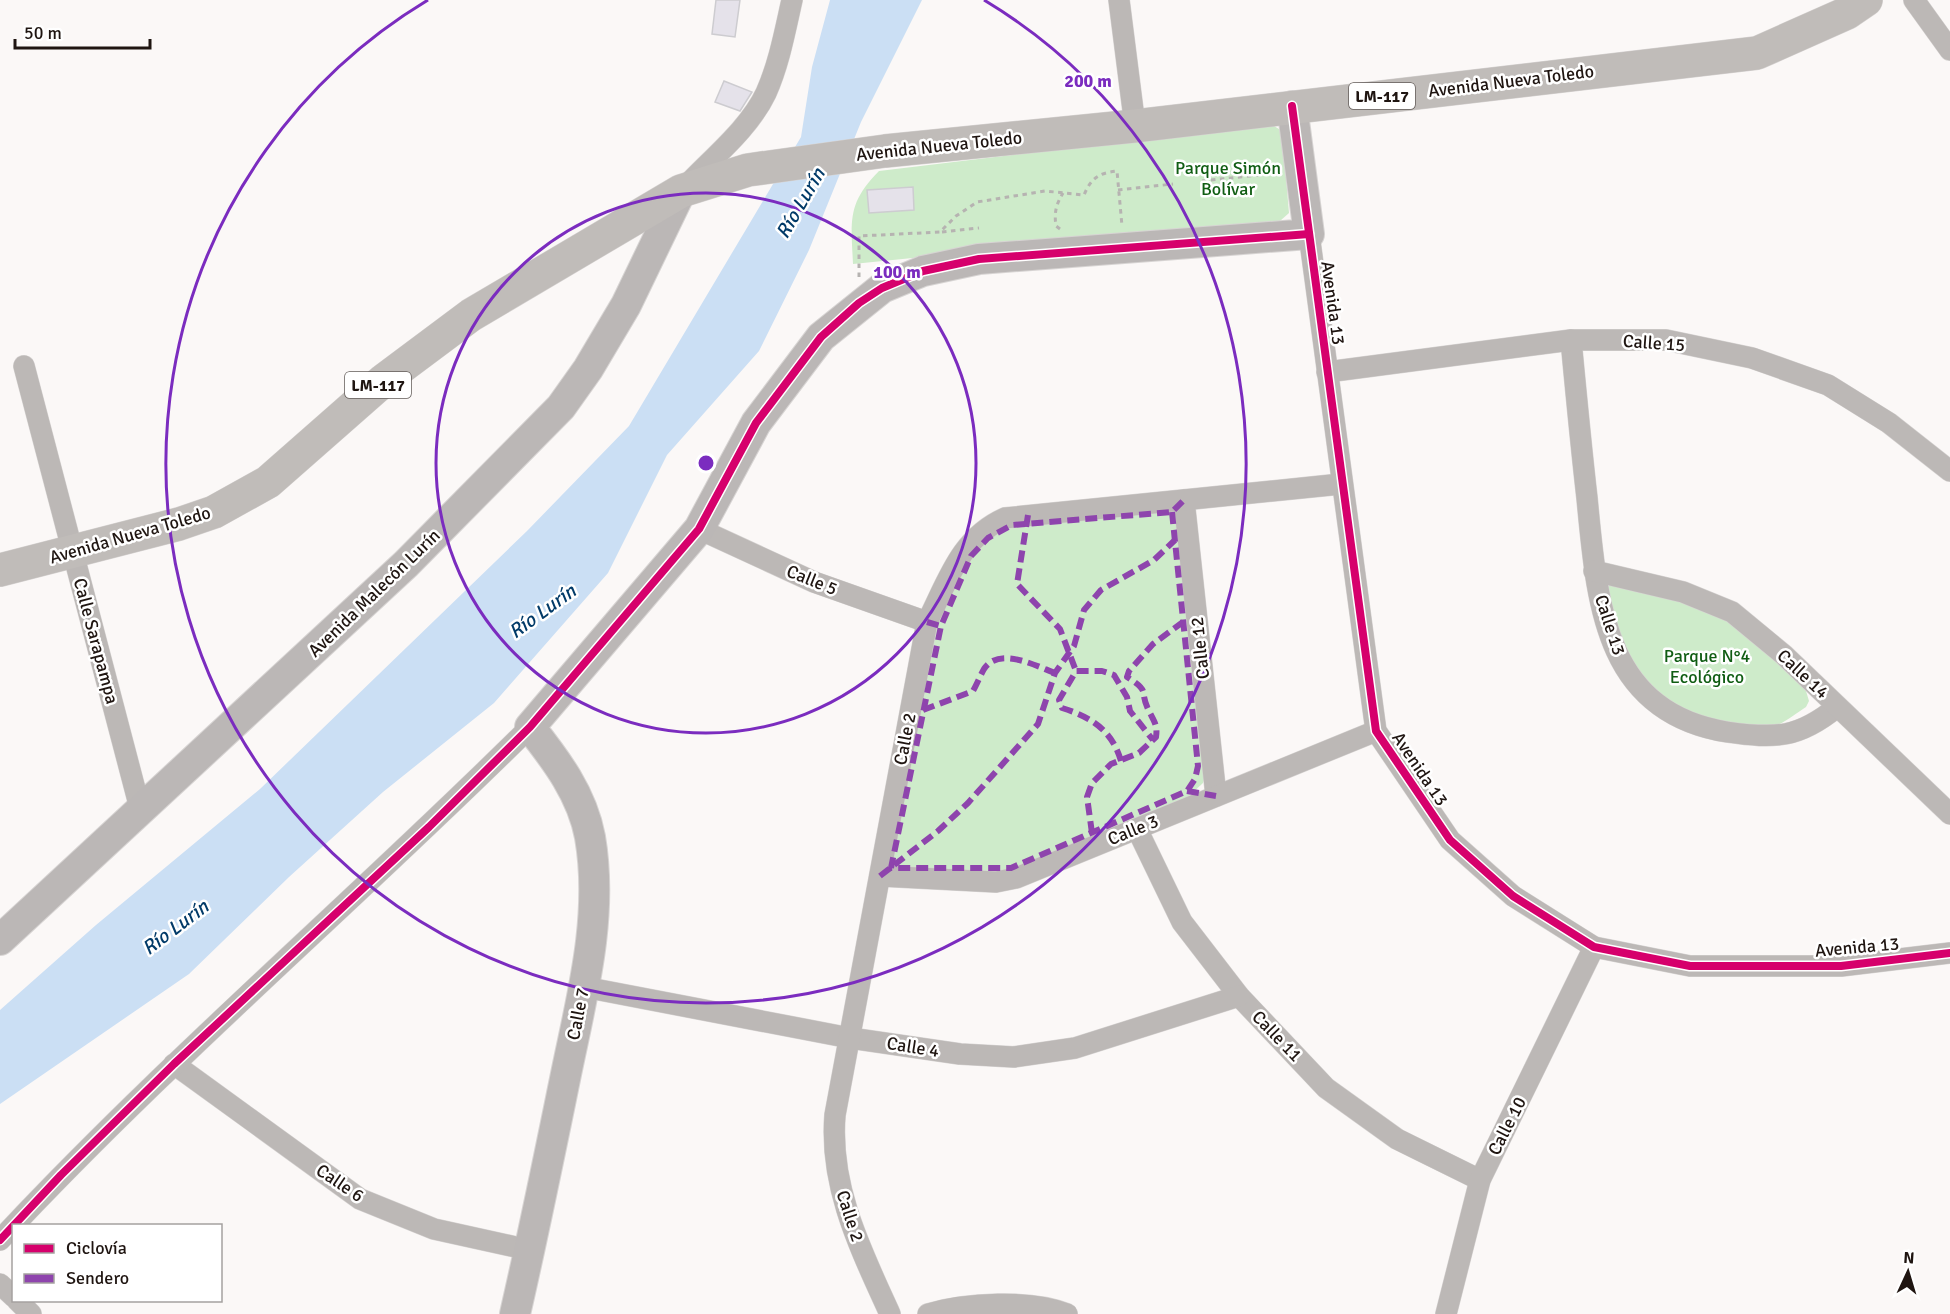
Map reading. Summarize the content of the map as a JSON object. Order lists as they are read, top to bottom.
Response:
{
  "streets": {
    "main road": ["Avenida Nueva Toledo", "LM-117"],
    "street": [
      "Avenida 13",
      "Calle 15",
      "Calle 5",
      "Avenida Malecón Lurín",
      "Calle 13",
      "Calle Sarapampa",
      "Calle 12",
      "Calle 14",
      "Calle 2",
      "Calle 3",
      "Calle 7",
      "Calle 11",
      "Calle 4",
      "Calle 10",
      "Calle 6"
    ]
  },
  "crossings": [
    ["Avenida Nueva Toledo", "Avenida 13"],
    ["Avenida Nueva Toledo", "Avenida Malecón Lurín"],
    ["Avenida Nueva Toledo", "Calle Sarapampa"],
    ["Avenida 13", "Calle 15"],
    ["Avenida 13", "Calle 2"],
    ["Avenida 13", "Calle 3"],
    ["Avenida 13", "Calle 10"],
    ["Calle 15", "Calle 13"],
    ["Calle 5", "Calle 2"],
    ["Avenida Malecón Lurín", "Calle Sarapampa"],
    ["Calle 13", "Calle 14"],
    ["Calle 12", "Calle 2"],
    ["Calle 12", "Calle 3"],
    ["Calle 2", "Calle 3"],
    ["Calle 2", "Calle 4"],
    ["Calle 3", "Calle 11"],
    ["Calle 7", "Calle 4"],
    ["Calle 7", "Calle 6"],
    ["Calle 11", "Calle 4"],
    ["Calle 11", "Calle 10"]
  ],
  "water": ["Río Lurín"],
  "parks": ["Parque Simón Bolívar", "Parque N°4 Ecológico"],
  "legend": ["Ciclovía", "Sendero"],
  "scale_bar": "50 m",
  "north": "top",
  "rings": ["200 m", "100 m"]
}
